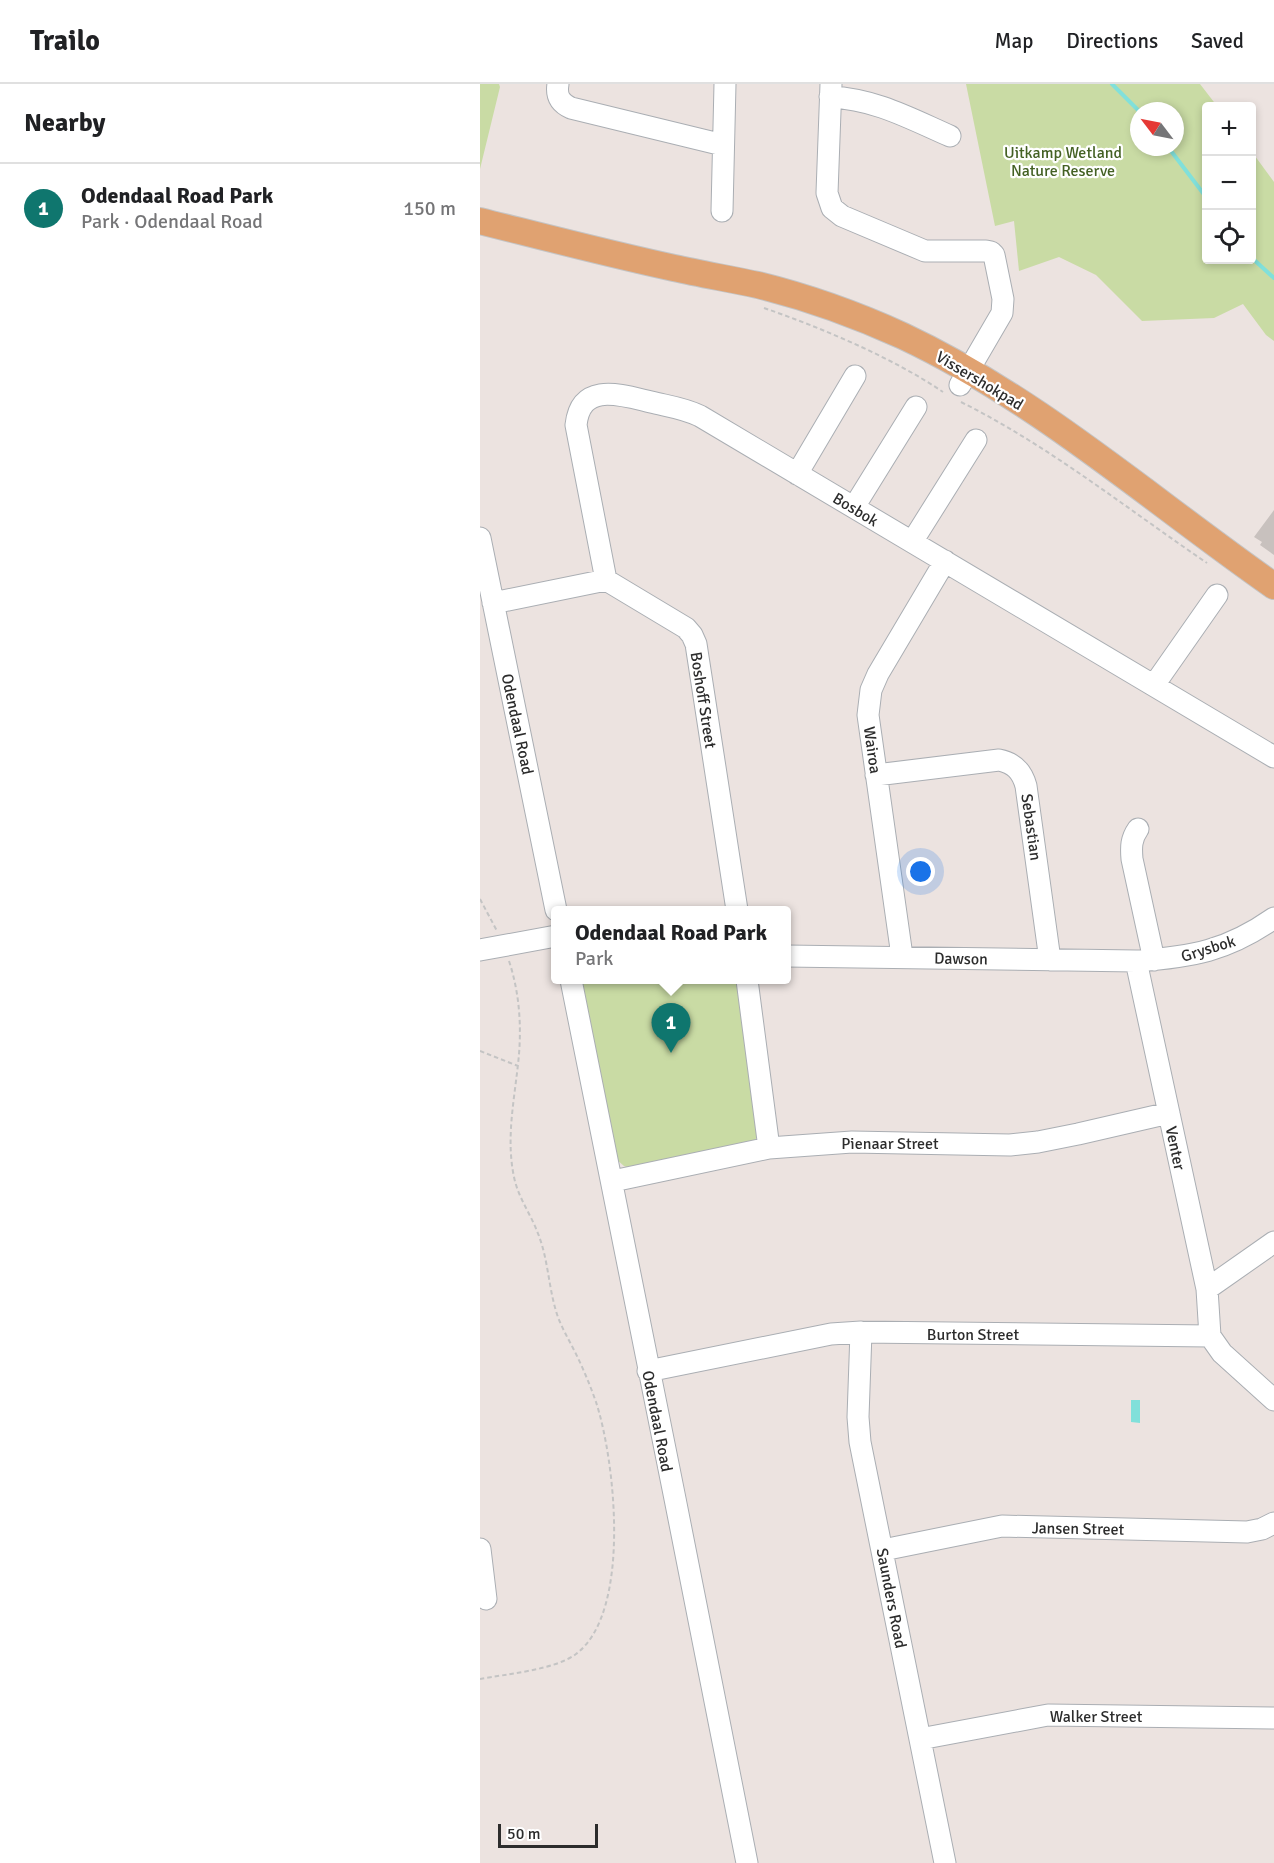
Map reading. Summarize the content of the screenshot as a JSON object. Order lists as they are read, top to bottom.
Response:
{
  "streets": {
    "main road": ["Vissershokpad"],
    "street": [
      "Bosbok",
      "Boshoff Street",
      "Odendaal Road",
      "Wairoa",
      "Sebastian",
      "Grysbok",
      "Dawson",
      "Pienaar Street",
      "Venter",
      "Burton Street",
      "Jansen Street",
      "Saunders Road",
      "Walker Street"
    ]
  },
  "crossings": [
    ["Bosbok", "Boshoff Street"],
    ["Bosbok", "Wairoa"],
    ["Odendaal Road", "Pienaar Street"],
    ["Odendaal Road", "Burton Street"],
    ["Wairoa", "Sebastian"],
    ["Wairoa", "Dawson"],
    ["Sebastian", "Dawson"],
    ["Grysbok", "Dawson"],
    ["Grysbok", "Venter"],
    ["Dawson", "Venter"],
    ["Pienaar Street", "Venter"],
    ["Venter", "Burton Street"],
    ["Burton Street", "Saunders Road"],
    ["Jansen Street", "Saunders Road"],
    ["Saunders Road", "Walker Street"]
  ],
  "parks": ["Uitkamp Wetland Nature Reserve"],
  "scale_bar": "50 m",
  "north": "top left",
  "page": {
    "header": "Trailo",
    "nav": ["Map", "Directions", "Saved"],
    "heading": "Nearby",
    "map_buttons": ["+", "−"],
    "list": [
      {
        "mark": "1",
        "name": "Odendaal Road Park",
        "note": "Park · Odendaal Road",
        "value": "150 m"
      }
    ],
    "popup": ["Odendaal Road Park", "Park"],
    "pins": "1",
    "scale": "50 m"
  }
}
